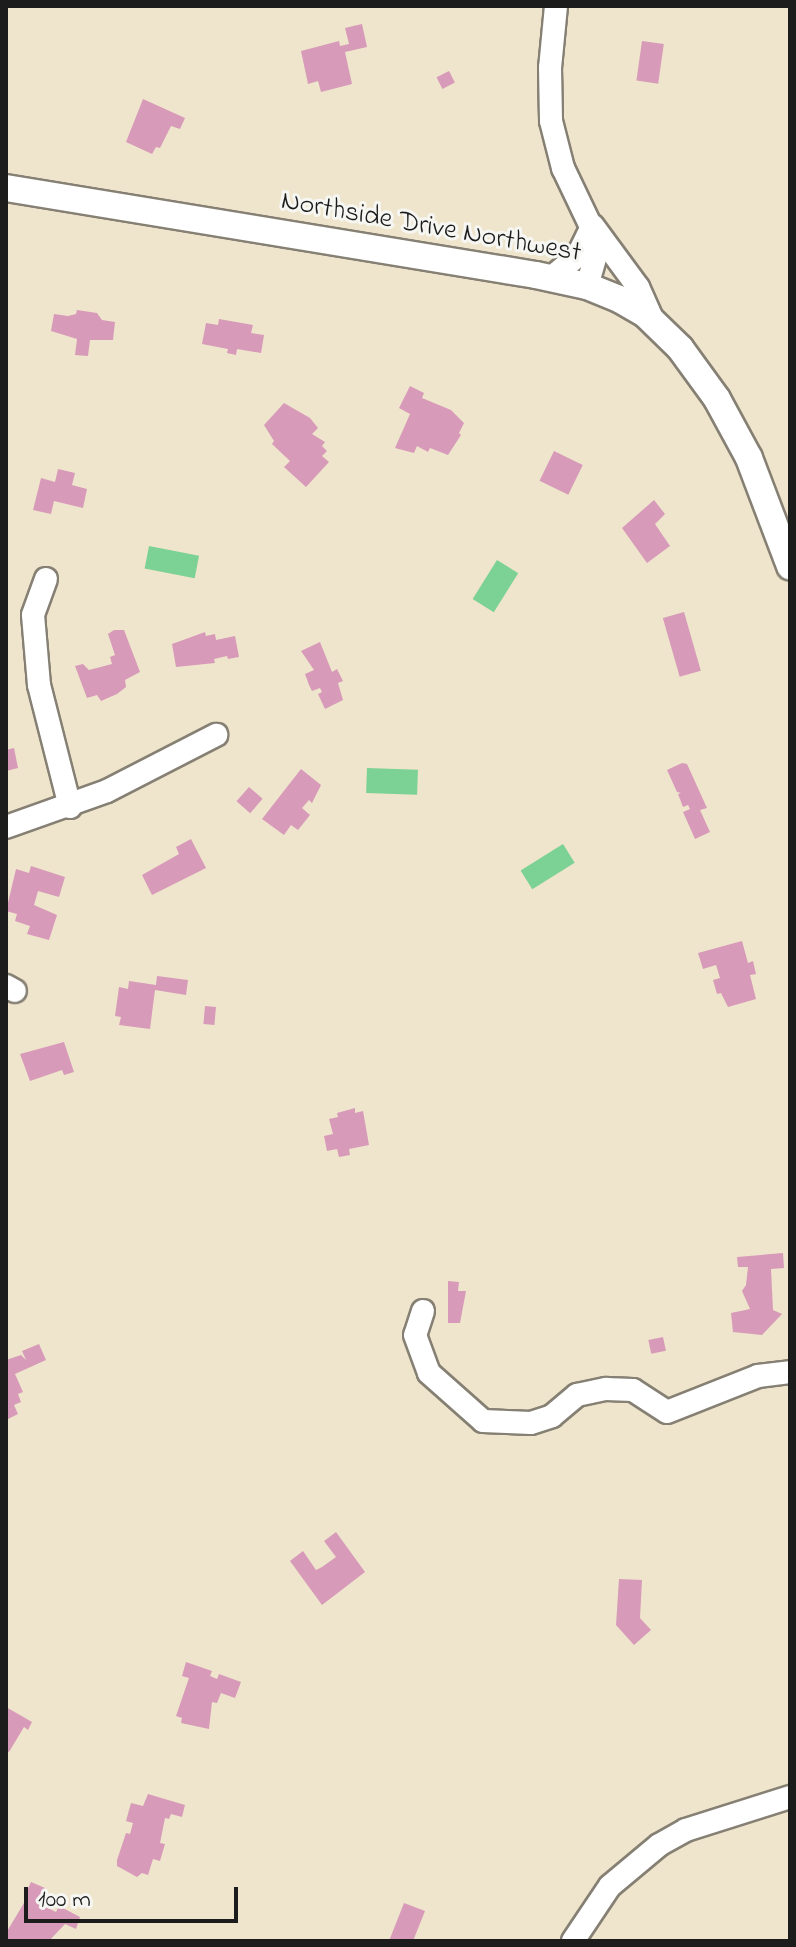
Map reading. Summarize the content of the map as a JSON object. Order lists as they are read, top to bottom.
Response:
{
  "streets": {
    "main road": ["Northside Drive Northwest"]
  },
  "scale_bar": "100 m"
}
